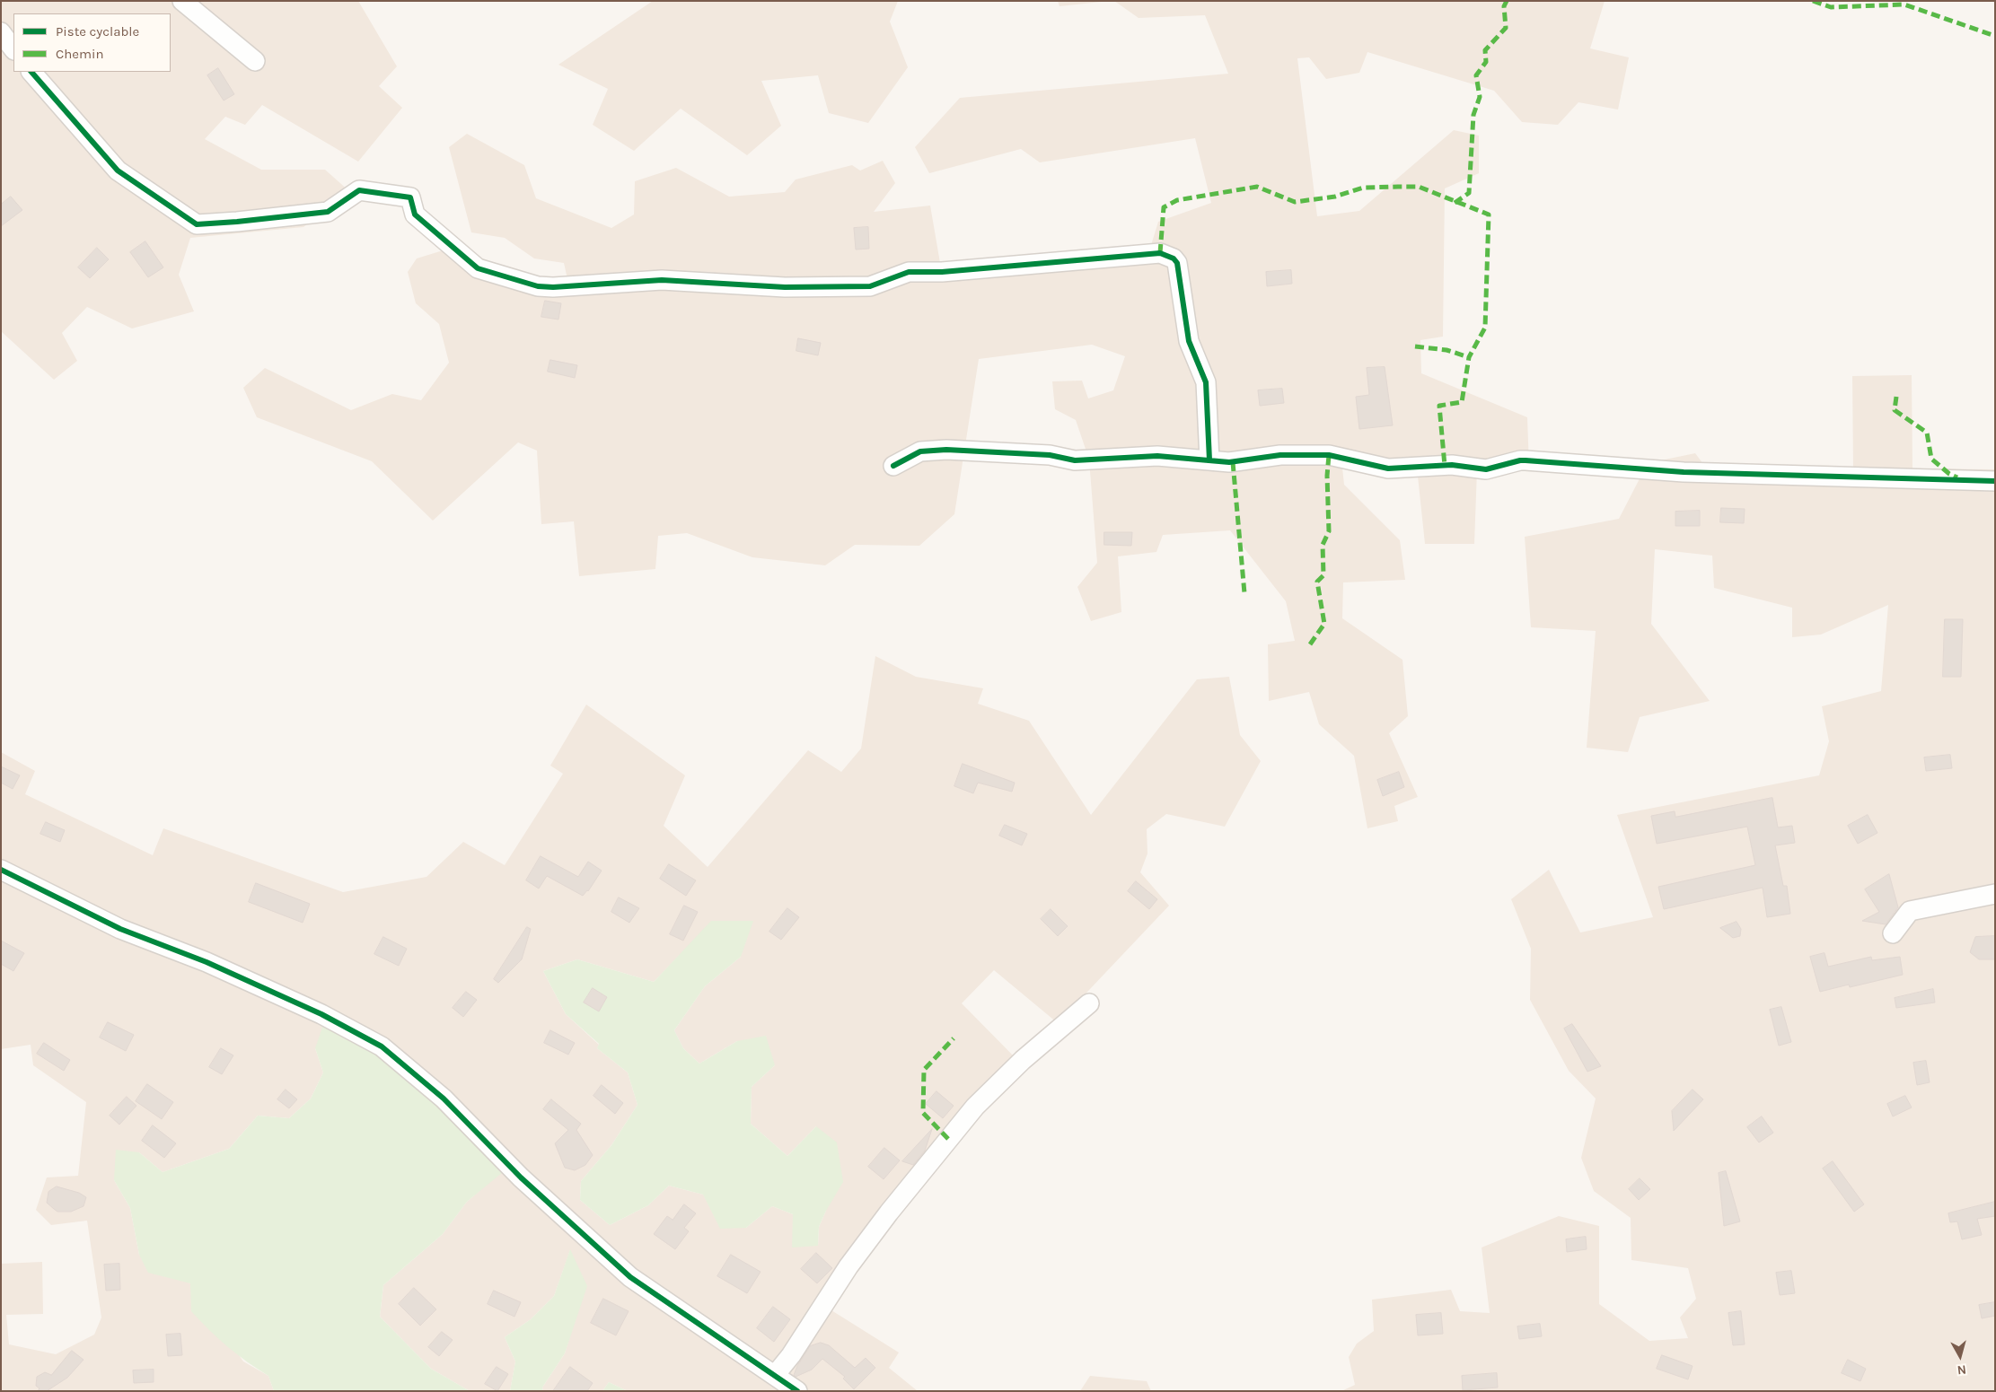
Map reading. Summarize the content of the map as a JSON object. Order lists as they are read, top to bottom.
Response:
{
  "legend": ["Piste cyclable", "Chemin"],
  "north": "bottom"
}
